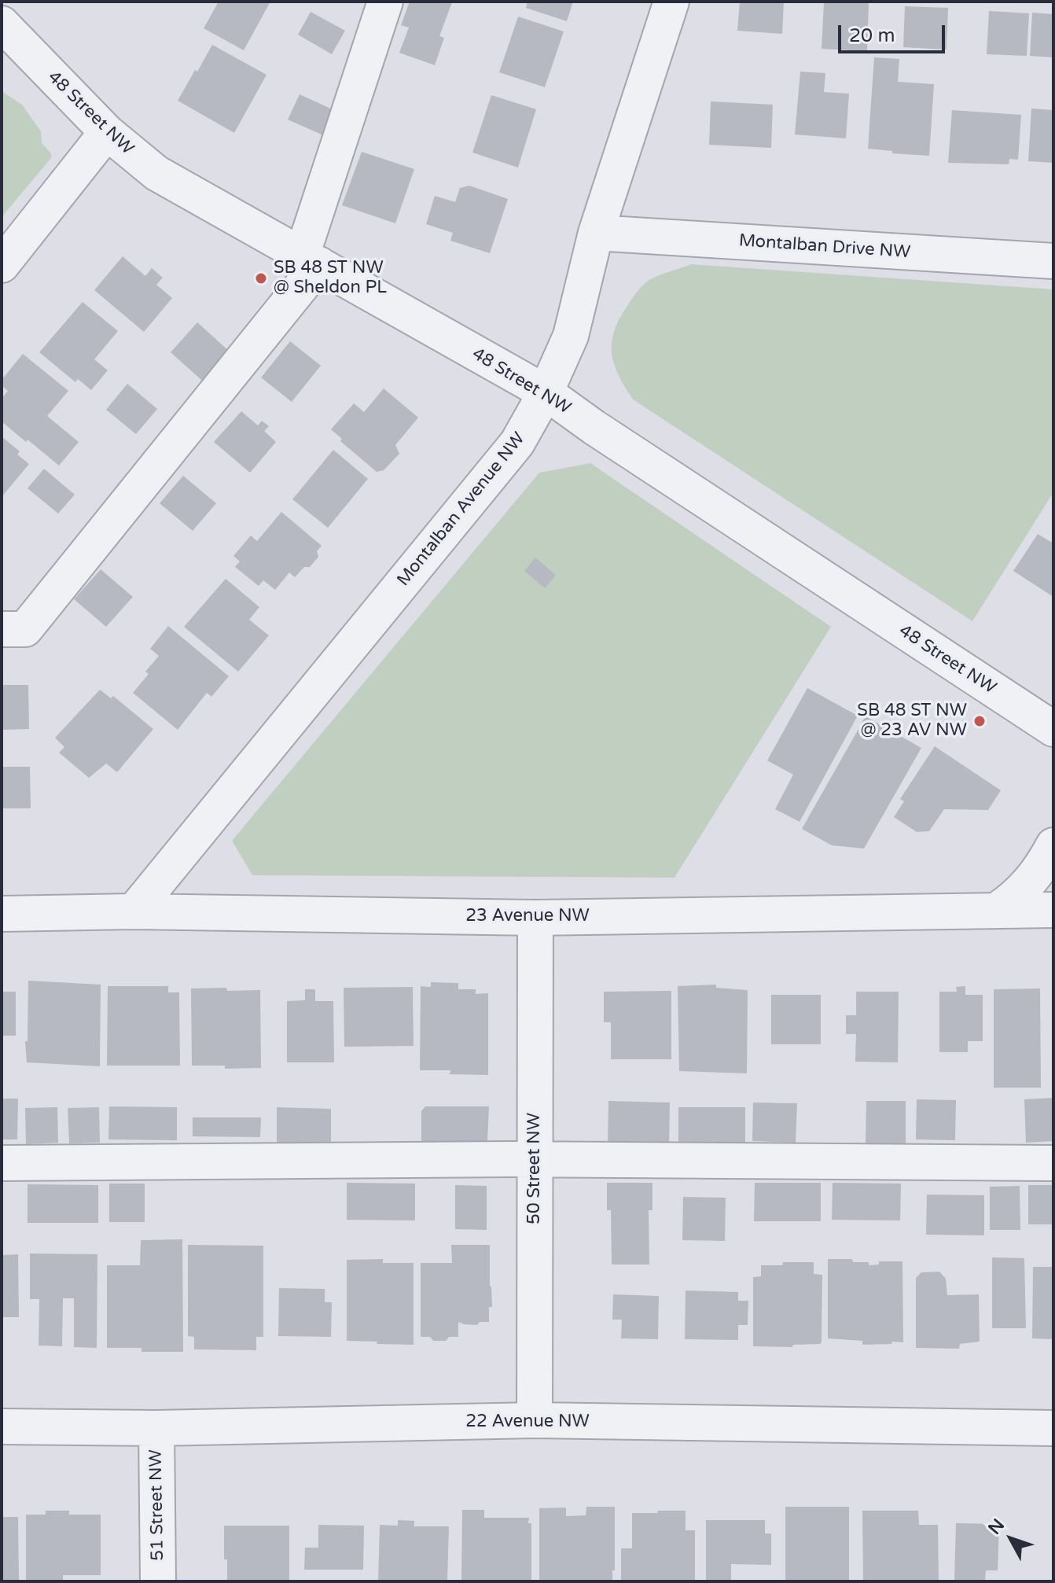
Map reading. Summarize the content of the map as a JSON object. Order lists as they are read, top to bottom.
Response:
{
  "streets": {
    "street": [
      "48 Street NW",
      "Montalban Drive NW",
      "Montalban Avenue NW",
      "23 Avenue NW",
      "50 Street NW",
      "22 Avenue NW",
      "51 Street NW"
    ]
  },
  "crossings": [
    ["48 Street NW", "Montalban Avenue NW"],
    ["Montalban Drive NW", "Montalban Avenue NW"],
    ["Montalban Avenue NW", "23 Avenue NW"],
    ["23 Avenue NW", "50 Street NW"],
    ["50 Street NW", "22 Avenue NW"],
    ["22 Avenue NW", "51 Street NW"]
  ],
  "places": ["SB 48 ST NW @ Sheldon PL", "SB 48 ST NW @ 23 AV NW"],
  "scale_bar": "20 m",
  "north": "top left"
}
